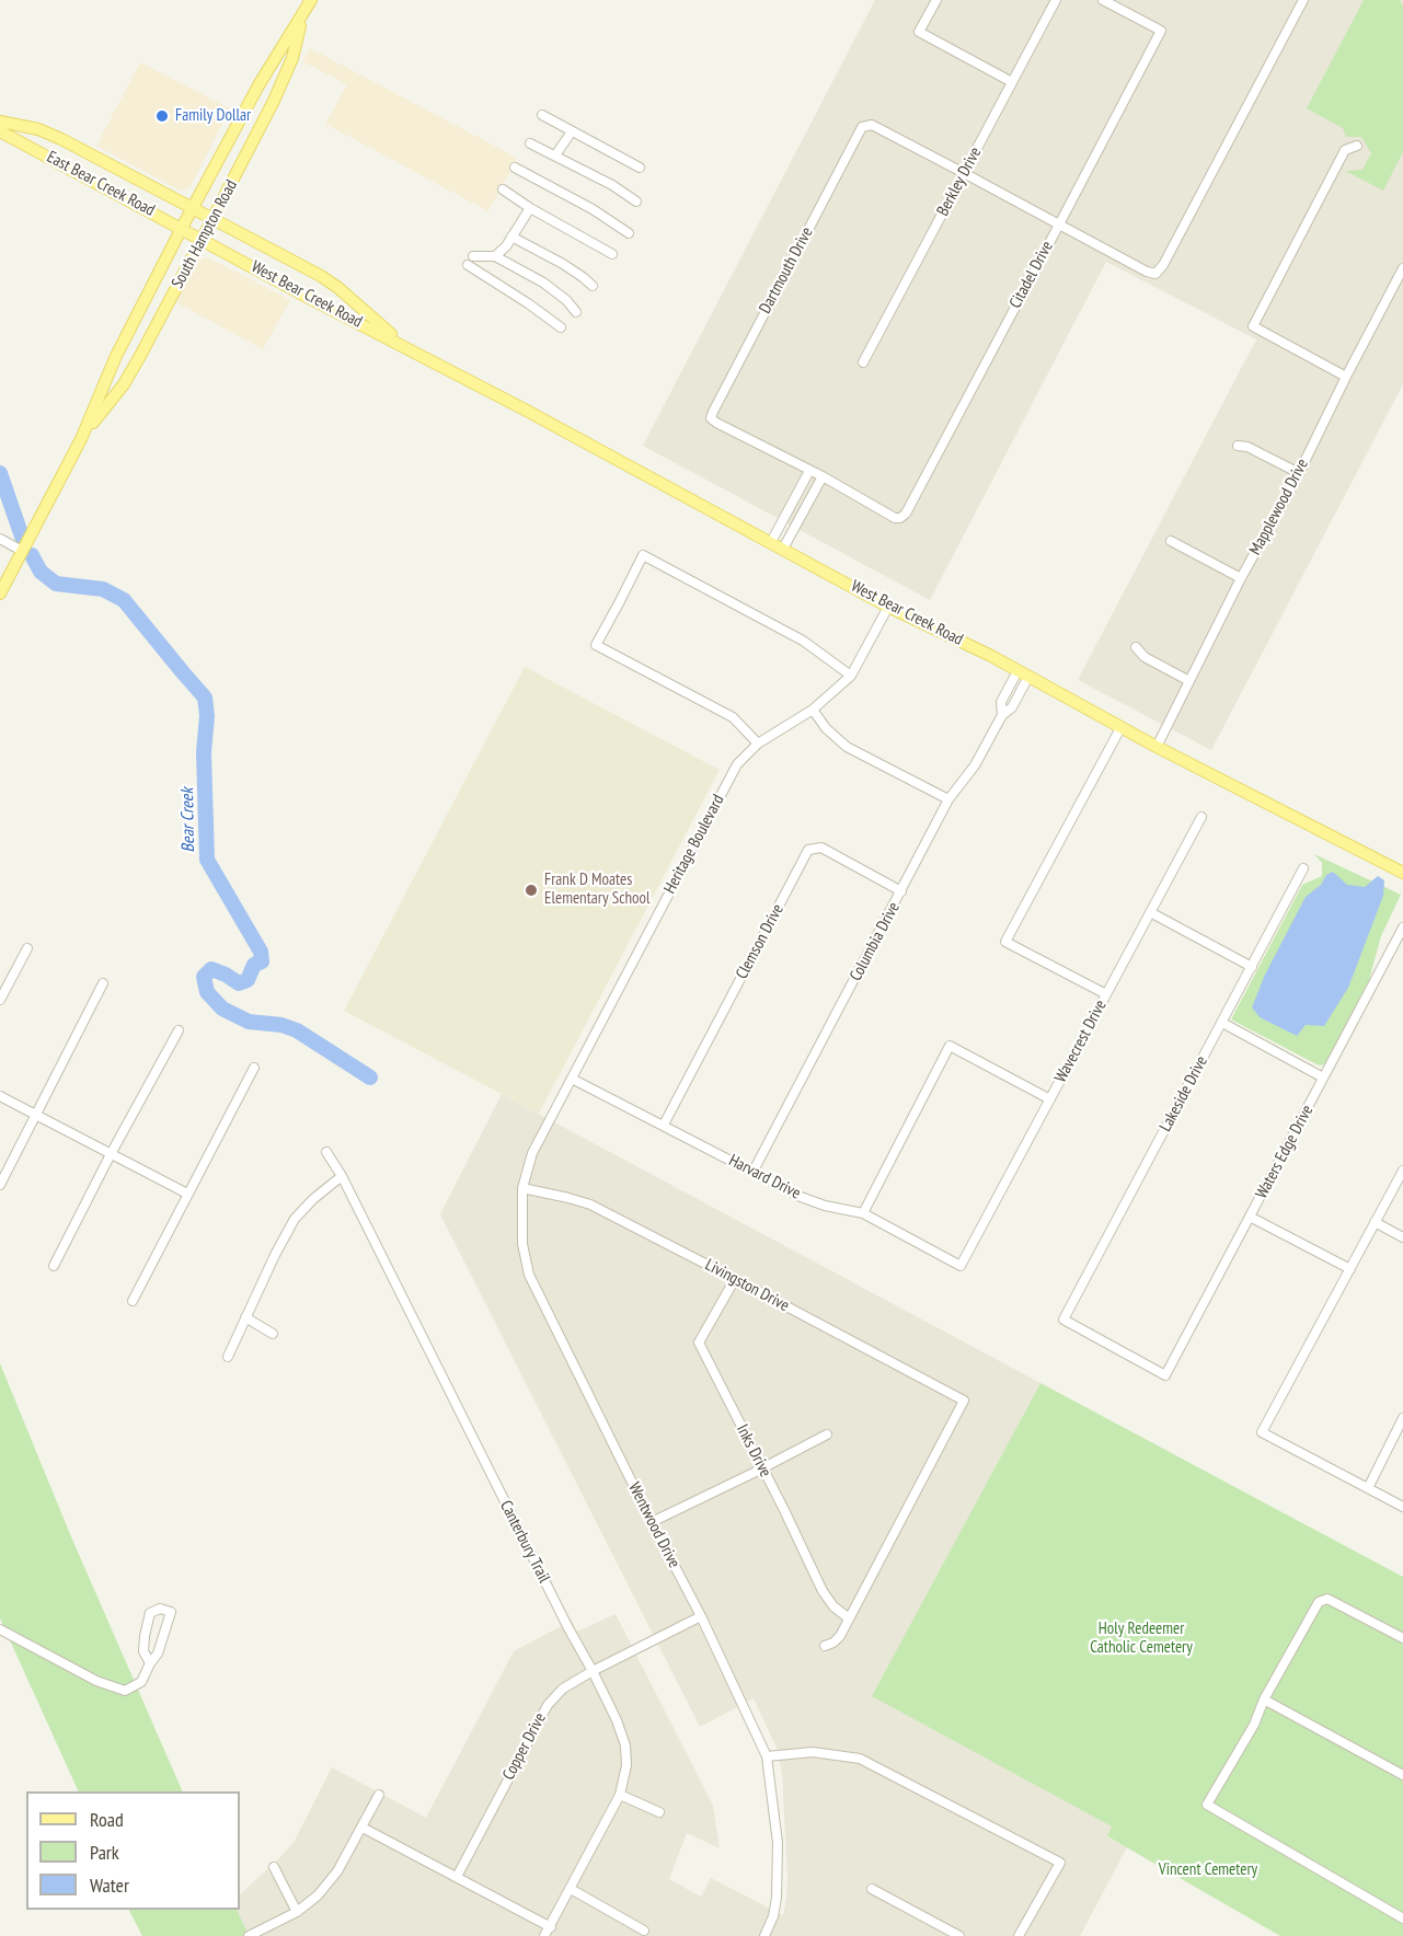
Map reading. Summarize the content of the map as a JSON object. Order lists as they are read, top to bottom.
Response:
{
  "streets": {
    "main road": ["East Bear Creek Road", "South Hampton Road", "West Bear Creek Road"],
    "street": [
      "Berkley Drive",
      "Dartmouth Drive",
      "Citadel Drive",
      "Mapplewood Drive",
      "Heritage Boulevard",
      "Clemson Drive",
      "Columbia Drive",
      "Wavecrest Drive",
      "Lakeside Drive",
      "Waters Edge Drive",
      "Harvard Drive",
      "Livingston Drive",
      "Inks Drive",
      "Wentwood Drive",
      "Canterbury Trail",
      "Copper Drive"
    ]
  },
  "crossings": [
    ["Berkley Drive", "Dartmouth Drive"],
    ["East Bear Creek Road", "South Hampton Road"],
    ["East Bear Creek Road", "West Bear Creek Road"],
    ["South Hampton Road", "West Bear Creek Road"],
    ["West Bear Creek Road", "Mapplewood Drive"],
    ["West Bear Creek Road", "Heritage Boulevard"],
    ["West Bear Creek Road", "Columbia Drive"],
    ["Heritage Boulevard", "Harvard Drive"],
    ["Heritage Boulevard", "Wentwood Drive"],
    ["Clemson Drive", "Columbia Drive"],
    ["Clemson Drive", "Harvard Drive"],
    ["Columbia Drive", "Harvard Drive"],
    ["Wavecrest Drive", "Harvard Drive"],
    ["Lakeside Drive", "Waters Edge Drive"],
    ["Livingston Drive", "Inks Drive"],
    ["Livingston Drive", "Wentwood Drive"],
    ["Wentwood Drive", "Copper Drive"],
    ["Canterbury Trail", "Copper Drive"]
  ],
  "water": ["Bear Creek"],
  "parks": ["Holy Redeemer Catholic Cemetery", "Vincent Cemetery"],
  "places": ["Family Dollar", "Frank D Moates Elementary School"],
  "legend": ["Road", "Park", "Water"]
}
